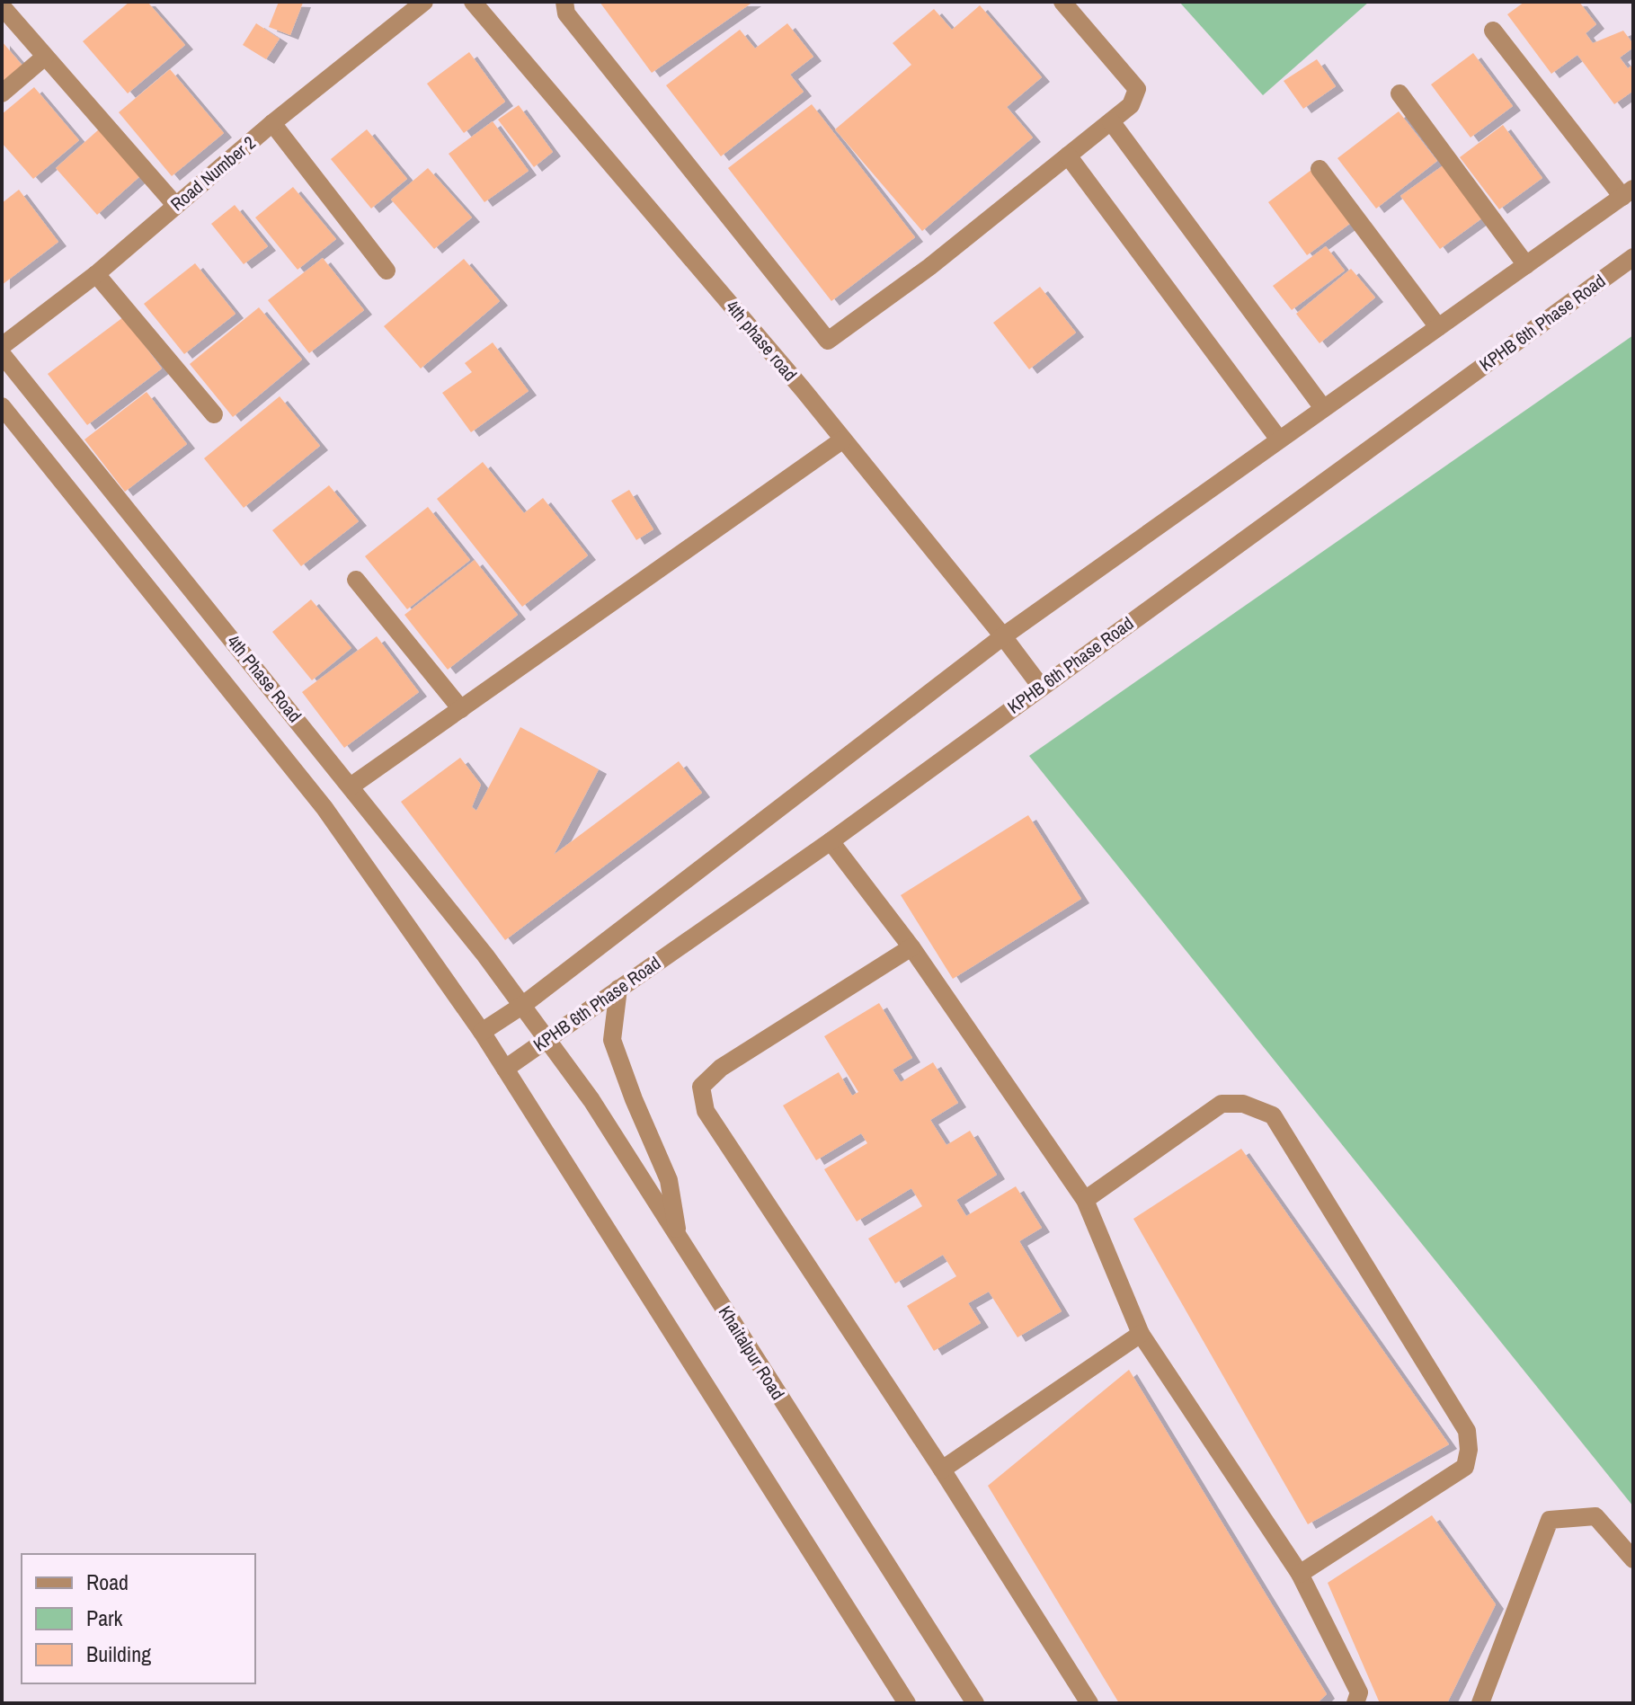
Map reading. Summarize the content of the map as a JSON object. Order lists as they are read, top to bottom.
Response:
{
  "streets": {
    "street": [
      "Road Number 2",
      "KPHB 6th Phase Road",
      "4th phase road",
      "4th Phase Road",
      "Khaitalpur Road"
    ]
  },
  "crossings": [
    ["KPHB 6th Phase Road", "4th phase road"],
    ["KPHB 6th Phase Road", "Khaitalpur Road"],
    ["4th Phase Road", "Khaitalpur Road"]
  ],
  "legend": ["Road", "Park", "Building"]
}
